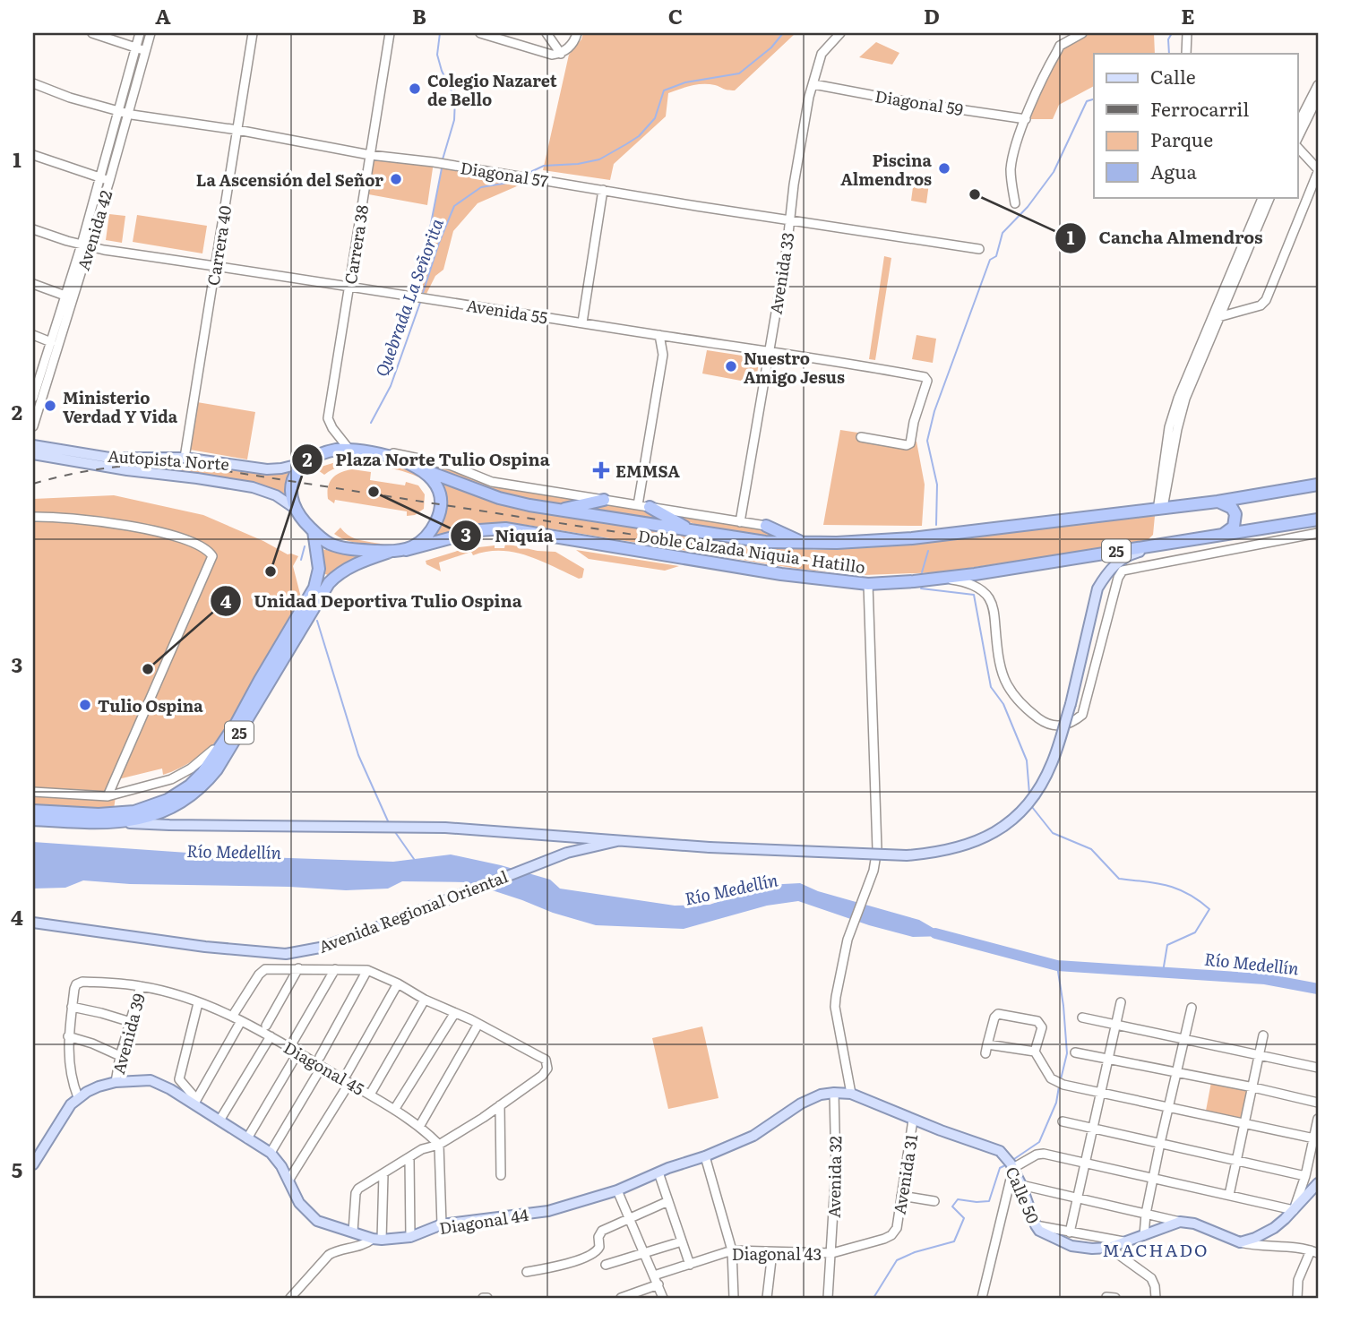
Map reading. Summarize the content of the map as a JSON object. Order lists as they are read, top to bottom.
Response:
{
  "streets": {
    "highway": ["Doble Calzada Niquia - Hatillo", "25"],
    "main road": [
      "Autopista Norte",
      "Avenida Regional Oriental",
      "Calle 50",
      "Diagonal 44"
    ],
    "street": [
      "Diagonal 59",
      "Diagonal 57",
      "Avenida 42",
      "Carrera 38",
      "Carrera 40",
      "Avenida 33",
      "Avenida 55",
      "Avenida 39",
      "Diagonal 45",
      "Avenida 31",
      "Avenida 32",
      "Diagonal 43"
    ]
  },
  "crossings": [
    ["Diagonal 59", "Avenida 33"],
    ["Diagonal 57", "Avenida 42"],
    ["Diagonal 57", "Carrera 38"],
    ["Diagonal 57", "Carrera 40"],
    ["Diagonal 57", "Avenida 33"],
    ["Avenida 42", "Avenida 55"],
    ["Carrera 38", "Avenida 55"],
    ["Carrera 38", "Autopista Norte"],
    ["Carrera 38", "Doble Calzada Niquia - Hatillo"],
    ["Carrera 38", "25"],
    ["Carrera 40", "Avenida 55"],
    ["Carrera 40", "Autopista Norte"],
    ["Avenida 33", "Avenida 55"],
    ["Autopista Norte", "Doble Calzada Niquia - Hatillo"],
    ["Autopista Norte", "25"],
    ["Doble Calzada Niquia - Hatillo", "25"],
    ["Avenida 39", "Diagonal 45"],
    ["Avenida 39", "Diagonal 44"],
    ["Avenida 31", "Diagonal 44"],
    ["Avenida 31", "Diagonal 43"],
    ["Avenida 32", "Diagonal 44"],
    ["Avenida 32", "Diagonal 43"],
    ["Calle 50", "Diagonal 44"]
  ],
  "districts": ["MACHADO"],
  "water": ["Quebrada La Señorita", "Río Medellín"],
  "places": {
    "other": [
      "Colegio Nazaret de Bello",
      "Piscina Almendros",
      "La Ascensión del Señor",
      "Cancha Almendros",
      "Nuestro Amigo Jesus",
      "Ministerio Verdad Y Vida",
      "Niquía",
      "Plaza Norte Tulio Ospina",
      "Unidad Deportiva Tulio Ospina",
      "Tulio Ospina"
    ],
    "health": ["EMMSA"]
  },
  "legend": [
    "Calle",
    "Ferrocarril",
    "Parque",
    "Agua"
  ],
  "grid": {
    "columns": [
      "A",
      "B",
      "C",
      "D",
      "E"
    ],
    "rows": [
      "1",
      "2",
      "3",
      "4",
      "5"
    ]
  }
}
